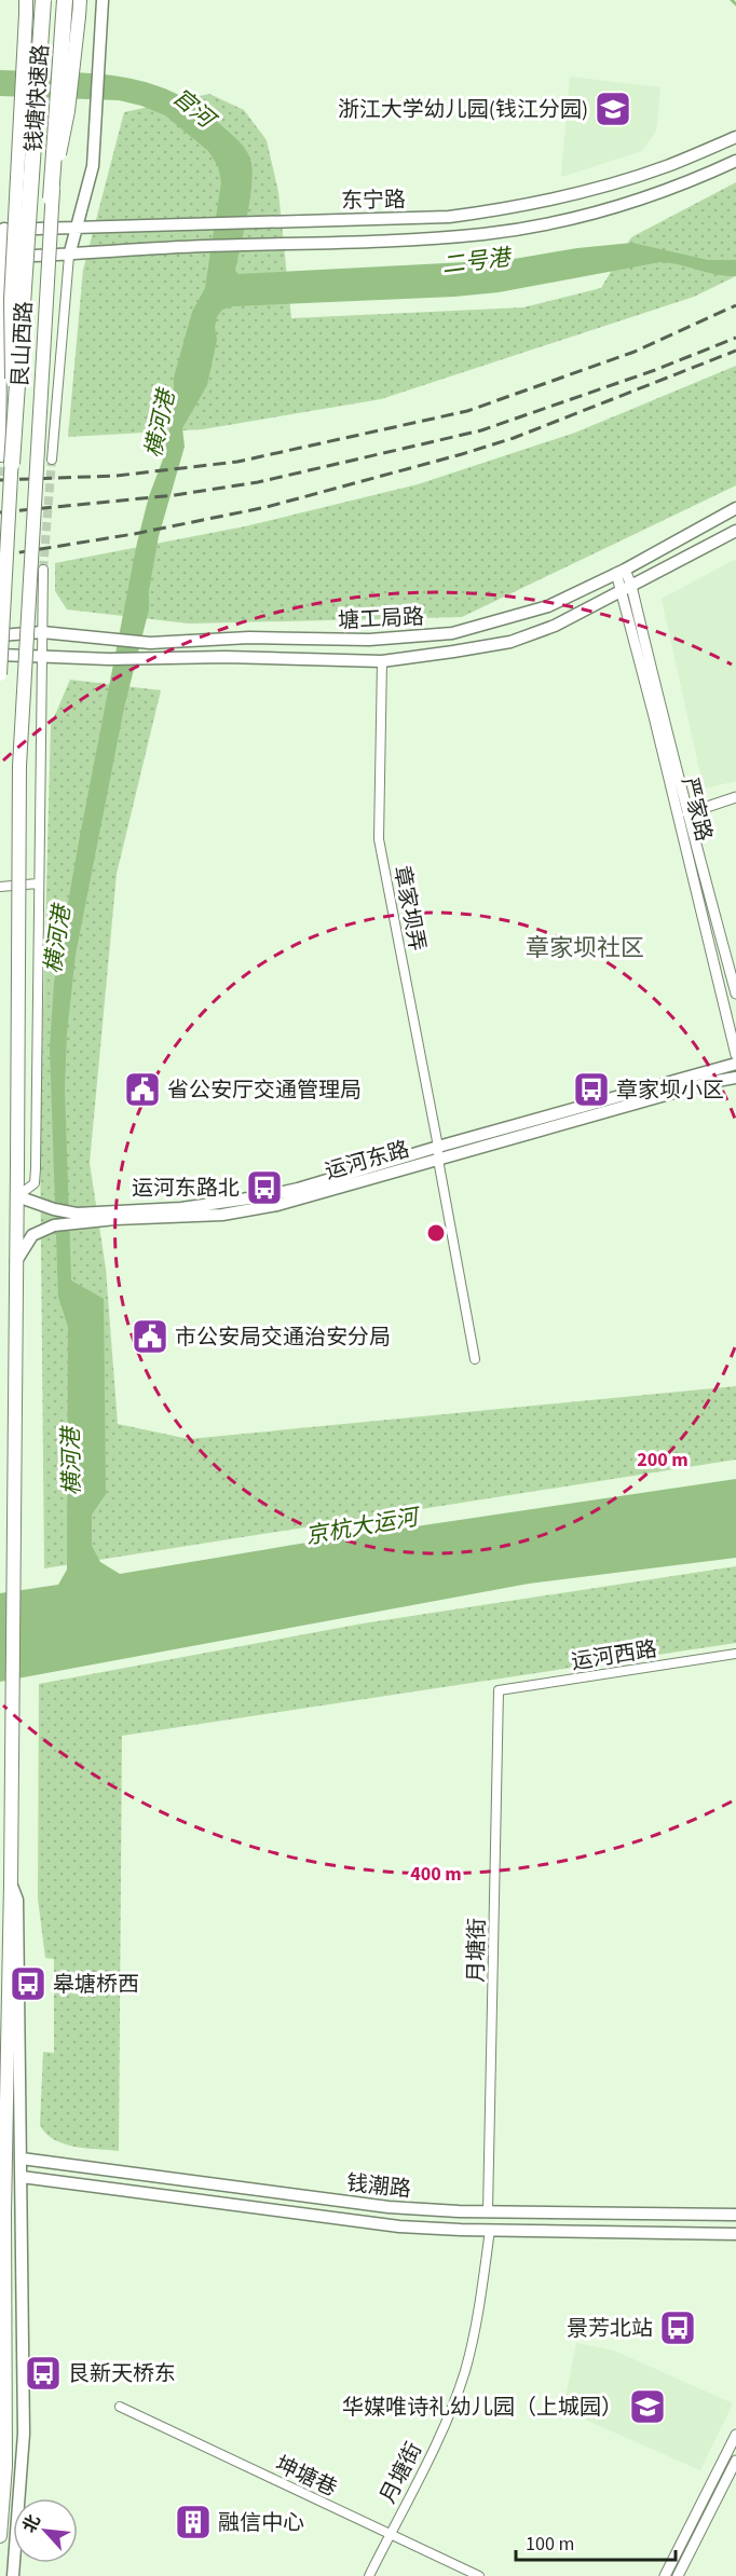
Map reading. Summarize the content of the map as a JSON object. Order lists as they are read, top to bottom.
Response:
{
  "streets": {
    "highway": ["钱塘快速路"],
    "main road": [
      "东宁路",
      "艮山西路",
      "塘工局路",
      "运河东路",
      "钱潮路"
    ],
    "street": [
      "严家路",
      "章家坝弄",
      "运河西路",
      "月塘街",
      "坤塘巷"
    ]
  },
  "crossings": [
    ["钱塘快速路", "艮山西路"],
    ["东宁路", "艮山西路"],
    ["艮山西路", "运河东路"],
    ["艮山西路", "钱潮路"],
    ["塘工局路", "严家路"],
    ["塘工局路", "章家坝弄"],
    ["章家坝弄", "运河东路"],
    ["运河西路", "月塘街"],
    ["月塘街", "钱潮路"],
    ["月塘街", "坤塘巷"]
  ],
  "districts": ["章家坝社区"],
  "water": [
    "官河",
    "二号港",
    "横河港",
    "京杭大运河"
  ],
  "places": {
    "school or university": ["浙江大学幼儿园(钱江分园)", "华媒唯诗礼幼儿园（上城园）"],
    "public building": ["省公安厅交通管理局", "市公安局交通治安分局"],
    "bus stop": [
      "章家坝小区",
      "运河东路北",
      "皋塘桥西",
      "景芳北站",
      "艮新天桥东"
    ],
    "building": ["融信中心"]
  },
  "scale_bar": "100 m",
  "north": "top left",
  "rings": ["200 m", "400 m"]
}
